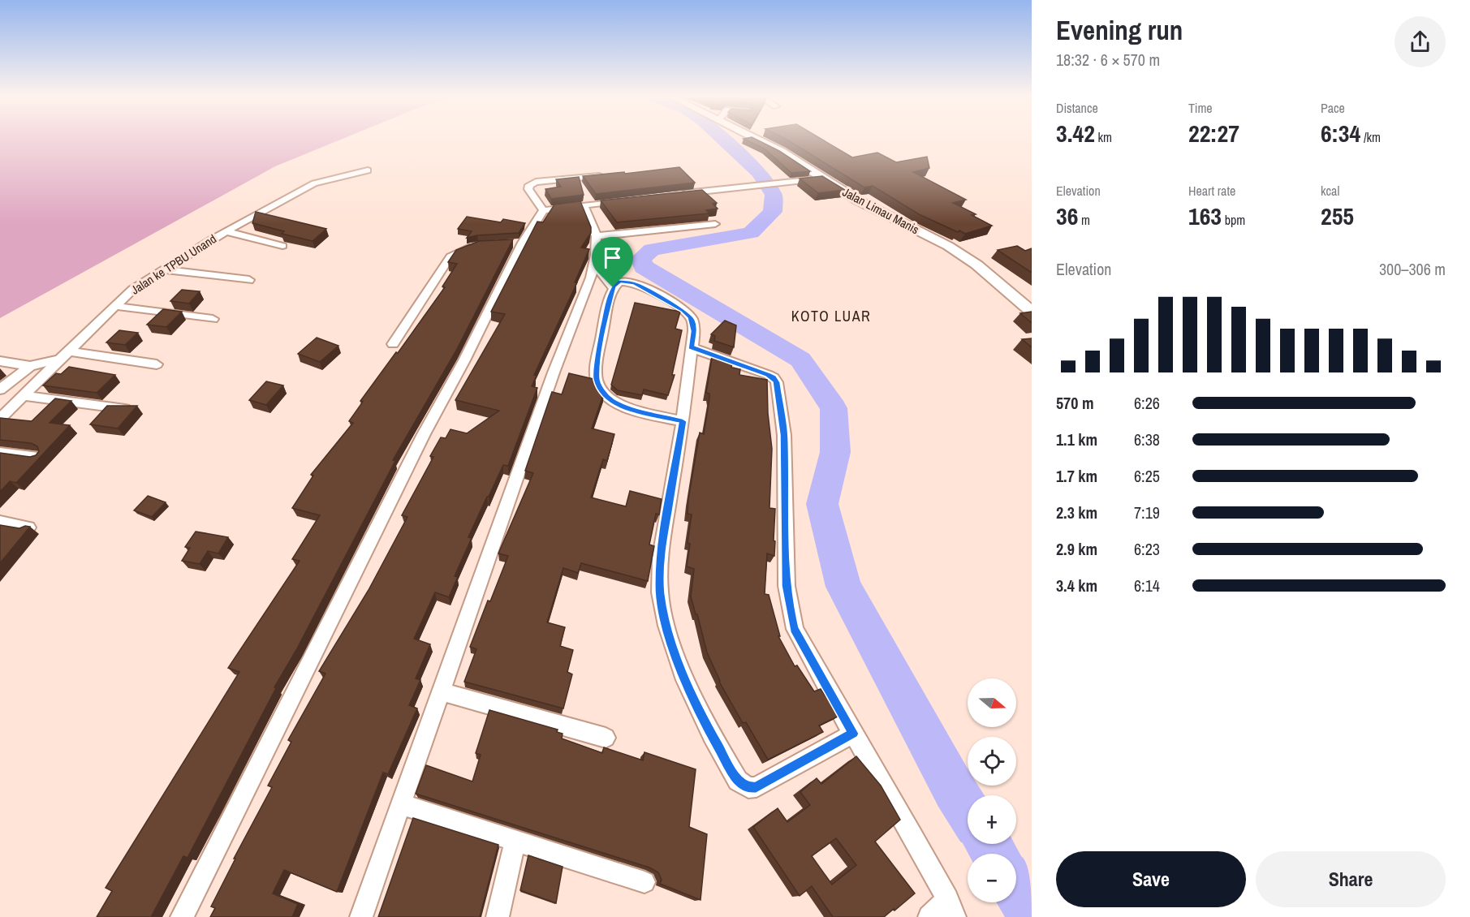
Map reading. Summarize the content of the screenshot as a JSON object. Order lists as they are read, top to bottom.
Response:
{
  "streets": {
    "street": ["Jalan Limau Manis", "Jalan ke TPBU Unand"]
  },
  "districts": ["KOTO LUAR"],
  "north": "right",
  "page": {
    "heading": ["Evening run", "18:32 · 6 × 570 m"],
    "stats": [
      ["Distance", "3.42 km"],
      ["Time", "22:27"],
      ["Pace", "6:34 /km"],
      ["Elevation", "36 m"],
      ["Heart rate", "163 bpm"],
      ["kcal", "255"]
    ],
    "chart": ["Elevation", "300–306 m"],
    "list": [
      {
        "name": "570 m",
        "note": "6:26"
      },
      {
        "name": "1.1 km",
        "note": "6:38"
      },
      {
        "name": "1.7 km",
        "note": "6:25"
      },
      {
        "name": "2.3 km",
        "note": "7:19"
      },
      {
        "name": "2.9 km",
        "note": "6:23"
      },
      {
        "name": "3.4 km",
        "note": "6:14"
      }
    ],
    "map_buttons": ["+", "−"],
    "buttons": ["Save", "Share"]
  }
}
